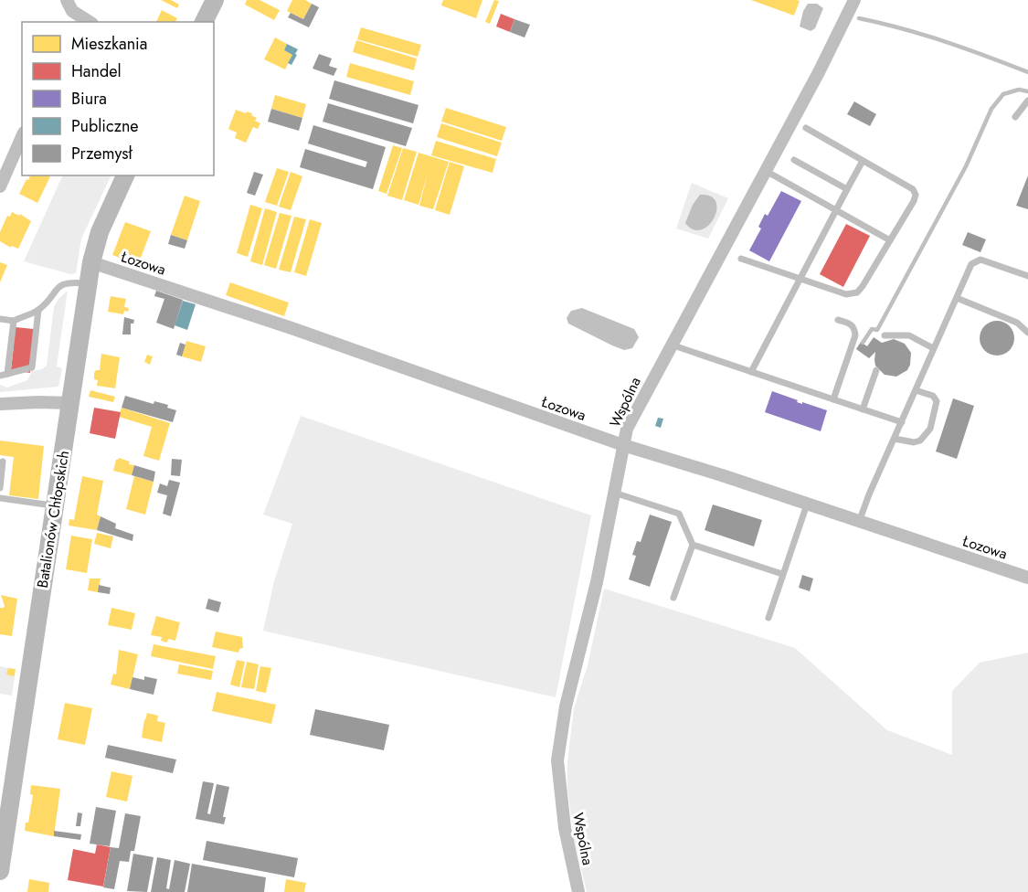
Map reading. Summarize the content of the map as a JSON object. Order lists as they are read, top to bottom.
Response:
{
  "streets": {
    "street": ["Łozowa", "Wspólna", "Batalionów Chłopskich"]
  },
  "crossings": [
    ["Łozowa", "Wspólna"],
    ["Łozowa", "Batalionów Chłopskich"]
  ],
  "legend": [
    "Mieszkania",
    "Handel",
    "Biura",
    "Publiczne",
    "Przemysł"
  ]
}
